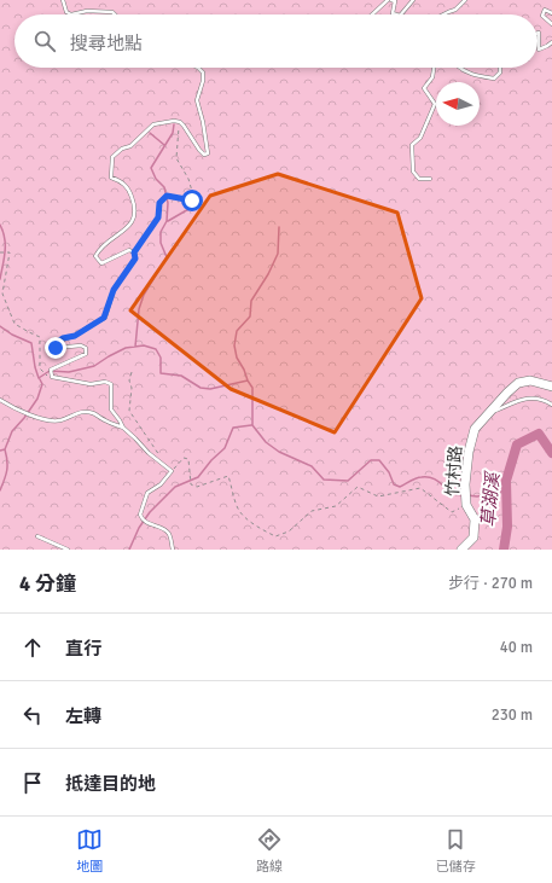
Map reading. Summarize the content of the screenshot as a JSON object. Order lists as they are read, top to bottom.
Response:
{
  "streets": {
    "street": ["竹村路"]
  },
  "water": ["草湖溪"],
  "north": "left",
  "page": {
    "search": "搜尋地點",
    "heading": ["4 分鐘", "步行 · 270 m"],
    "list": [
      ["直行", "40 m"],
      ["左轉", "230 m"],
      "抵達目的地"
    ],
    "nav": ["地圖", "路線", "已儲存"]
  }
}
